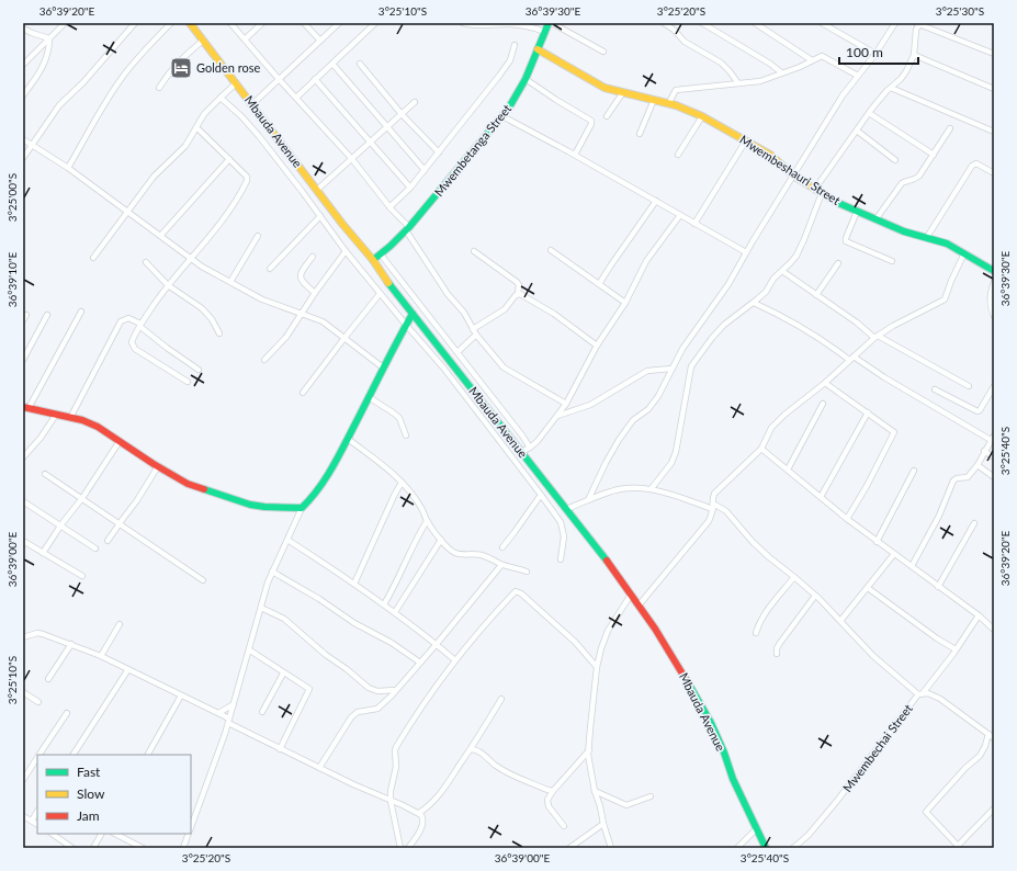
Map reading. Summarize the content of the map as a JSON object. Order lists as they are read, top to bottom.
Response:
{
  "streets": {
    "street": [
      "Mbauda Avenue",
      "Mwembetanga Street",
      "Mwembeshauri Street",
      "Mwembechai Street"
    ]
  },
  "crossings": [
    ["Mbauda Avenue", "Mwembetanga Street"],
    ["Mwembetanga Street", "Mwembeshauri Street"]
  ],
  "places": {
    "hotel": ["Golden rose"]
  },
  "legend": ["Fast", "Slow", "Jam"],
  "scale_bar": "100 m",
  "coordinates": [
    "36°39'20\"E",
    "3°25'10\"S",
    "36°39'30\"E",
    "3°25'20\"S",
    "3°25'30\"S",
    "3°25'00\"S",
    "36°39'10\"E",
    "3°25'40\"S",
    "36°39'00\"E"
  ]
}
